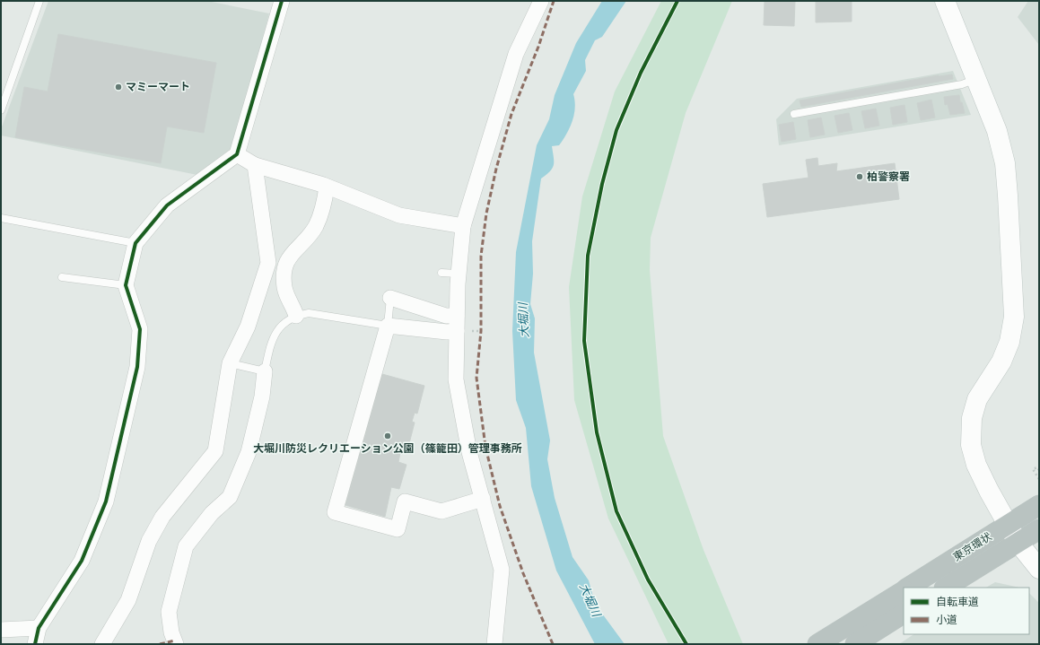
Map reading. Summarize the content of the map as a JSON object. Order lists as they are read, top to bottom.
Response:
{
  "streets": {
    "highway": ["東京環状"]
  },
  "water": ["大堀川"],
  "places": ["マミーマート", "柏警察署", "大堀川防災レクリエーション公園（篠籠田）管理事務所"],
  "legend": ["自転車道", "小道"]
}
